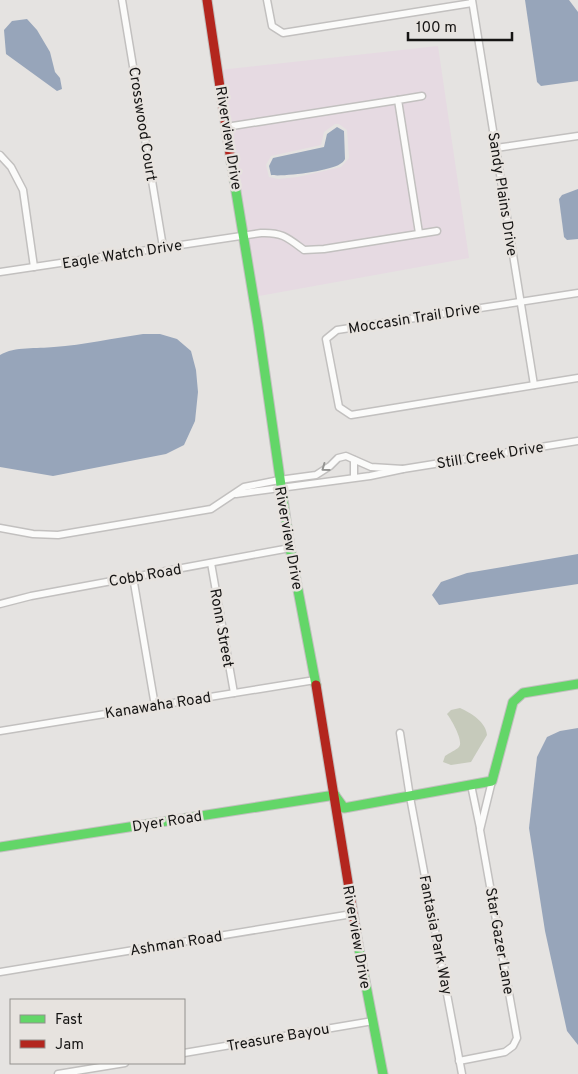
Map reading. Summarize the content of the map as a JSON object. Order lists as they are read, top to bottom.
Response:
{
  "streets": {
    "street": [
      "Crosswood Court",
      "Riverview Drive",
      "Sandy Plains Drive",
      "Eagle Watch Drive",
      "Moccasin Trail Drive",
      "Still Creek Drive",
      "Cobb Road",
      "Ronn Street",
      "Kanawaha Road",
      "Dyer Road",
      "Fantasia Park Way",
      "Star Gazer Lane",
      "Ashman Road",
      "Treasure Bayou"
    ]
  },
  "crossings": [
    ["Crosswood Court", "Eagle Watch Drive"],
    ["Riverview Drive", "Eagle Watch Drive"],
    ["Riverview Drive", "Still Creek Drive"],
    ["Riverview Drive", "Cobb Road"],
    ["Riverview Drive", "Kanawaha Road"],
    ["Riverview Drive", "Dyer Road"],
    ["Riverview Drive", "Ashman Road"],
    ["Riverview Drive", "Treasure Bayou"],
    ["Sandy Plains Drive", "Moccasin Trail Drive"],
    ["Cobb Road", "Ronn Street"],
    ["Ronn Street", "Kanawaha Road"],
    ["Fantasia Park Way", "Star Gazer Lane"]
  ],
  "legend": ["Fast", "Jam"],
  "scale_bar": "100 m"
}
